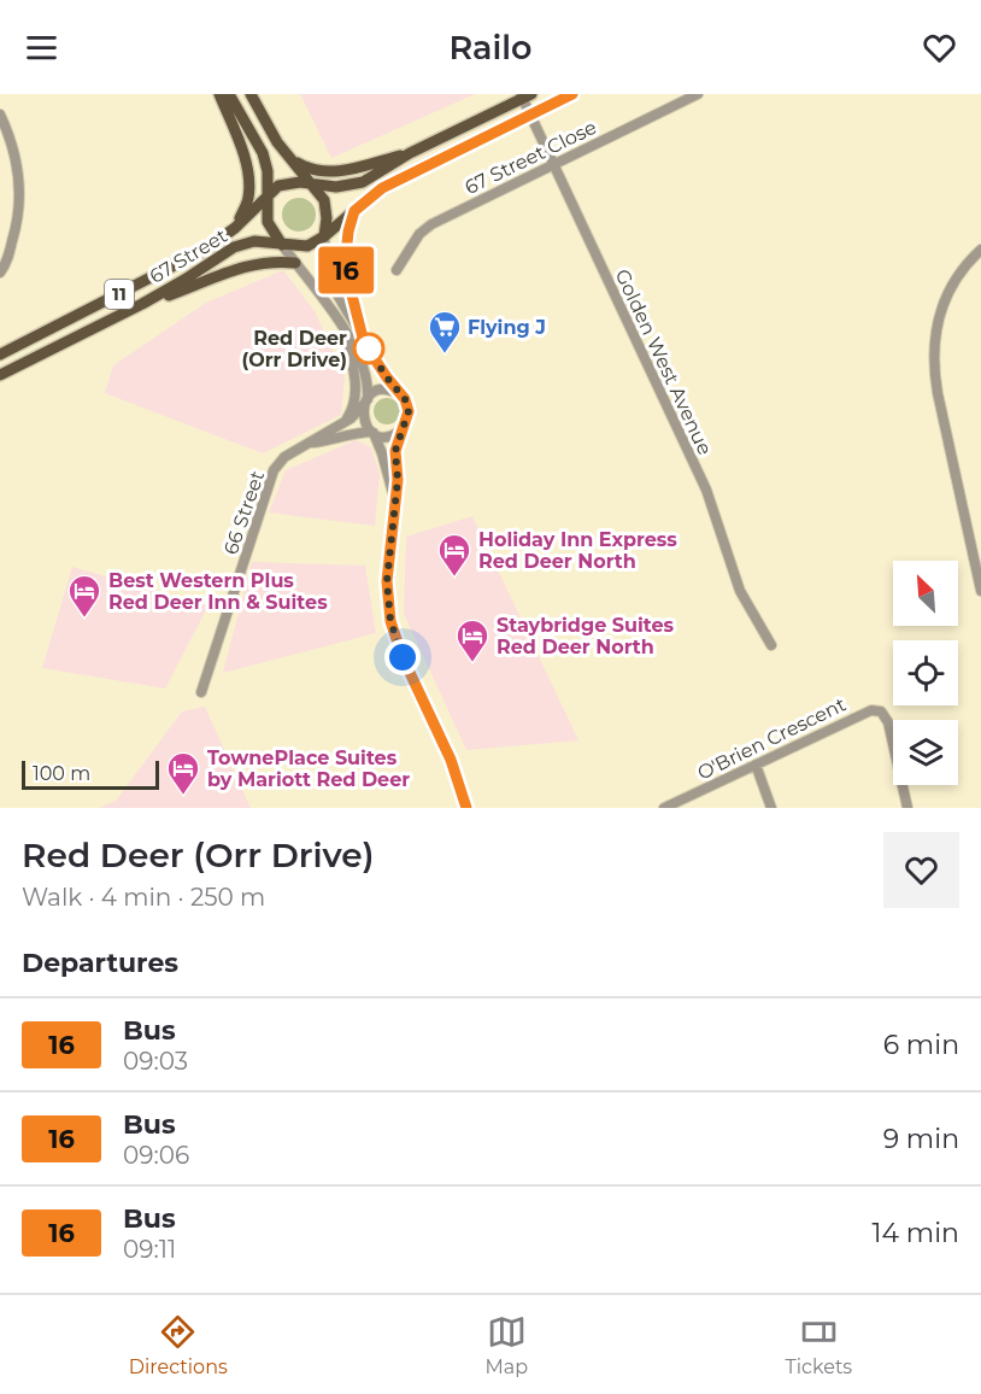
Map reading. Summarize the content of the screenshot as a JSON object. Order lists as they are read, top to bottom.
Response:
{
  "streets": {
    "main road": ["67 Street", "11"],
    "street": [
      "67 Street Close",
      "Golden West Avenue",
      "66 Street",
      "O'Brien Crescent"
    ]
  },
  "crossings": [
    ["67 Street Close", "Golden West Avenue"]
  ],
  "places": {
    "other": ["Red Deer (Orr Drive)"],
    "supermarket": ["Flying J"],
    "hotel": [
      "Holiday Inn Express Red Deer North",
      "Best Western Plus Red Deer Inn & Suites",
      "Staybridge Suites Red Deer North",
      "TownePlace Suites by Mariott Red Deer"
    ]
  },
  "lines": ["bus line 16"],
  "scale_bar": "100 m",
  "north": "top left",
  "page": {
    "header": "Railo",
    "on_map": "16",
    "scale": "100 m",
    "heading": [
      ["Red Deer (Orr Drive)", "Walk · 4 min · 250 m"],
      "Departures"
    ],
    "list": [
      {
        "mark": "16",
        "name": "Bus",
        "note": "09:03",
        "value": "6 min"
      },
      {
        "mark": "16",
        "name": "Bus",
        "note": "09:06",
        "value": "9 min"
      },
      {
        "mark": "16",
        "name": "Bus",
        "note": "09:11",
        "value": "14 min"
      }
    ],
    "tabs": ["Directions", "Map", "Tickets"]
  }
}
